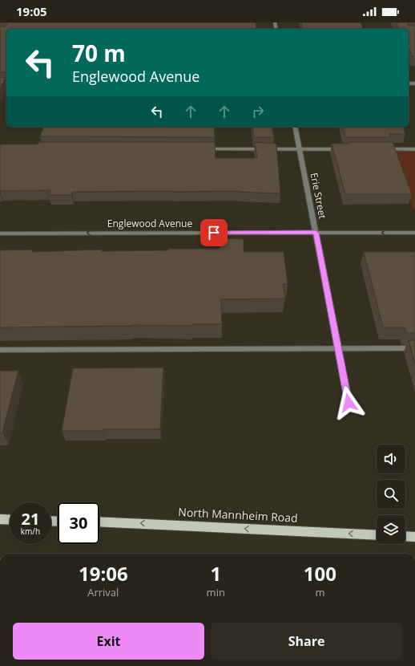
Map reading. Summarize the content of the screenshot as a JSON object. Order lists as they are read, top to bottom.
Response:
{
  "streets": {
    "main road": ["North Mannheim Road"],
    "street": ["Erie Street", "Englewood Avenue"]
  },
  "crossings": [
    ["Erie Street", "Englewood Avenue"]
  ],
  "one_way": ["Englewood Avenue", "North Mannheim Road"],
  "page": {
    "status": "19:05",
    "turn": ["70 m", "Englewood Avenue"],
    "speed": "21 km/h",
    "limit": "30",
    "eta": [
      "19:06",
      "Arrival",
      "1",
      "min",
      "100",
      "m"
    ],
    "buttons": ["Exit", "Share"]
  }
}
